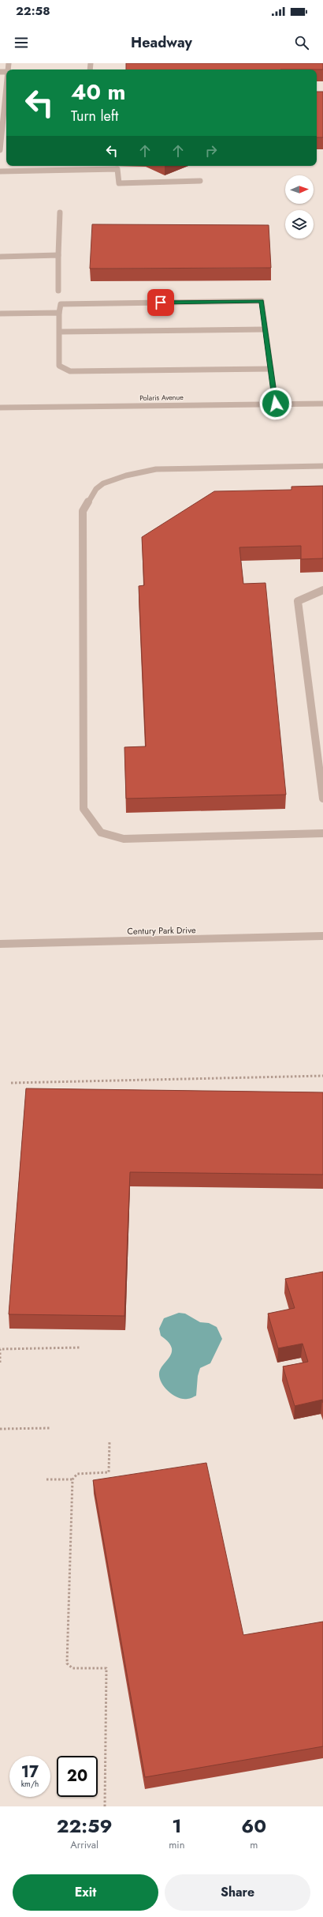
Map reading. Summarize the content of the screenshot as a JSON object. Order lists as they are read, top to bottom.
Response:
{
  "streets": {
    "street": ["Polaris Avenue", "Century Park Drive"]
  },
  "north": "right",
  "page": {
    "status": "22:58",
    "header": "Headway",
    "turn": ["40 m", "Turn left"],
    "speed": "17 km/h",
    "limit": "20",
    "eta": [
      "22:59",
      "Arrival",
      "1",
      "min",
      "60",
      "m"
    ],
    "buttons": ["Exit", "Share"]
  }
}
